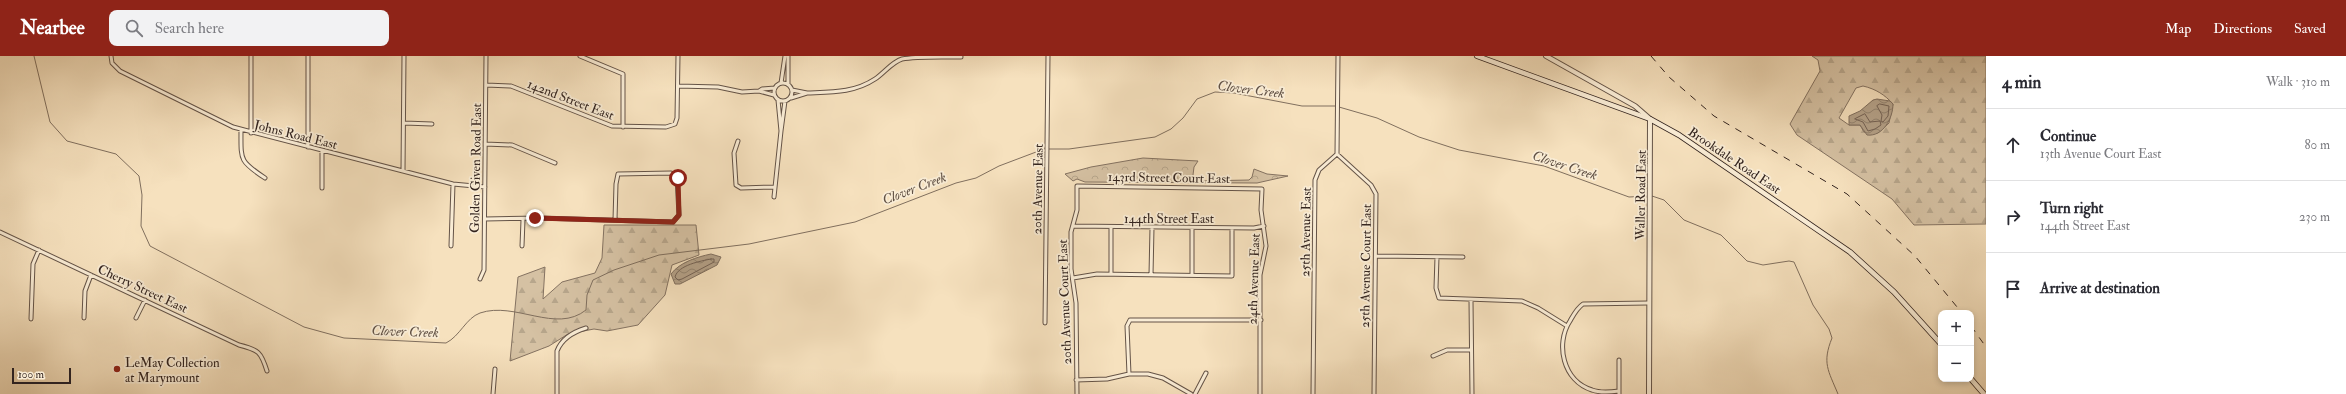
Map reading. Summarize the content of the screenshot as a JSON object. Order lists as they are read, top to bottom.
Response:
{
  "streets": {
    "main road": ["Brookdale Road East"],
    "street": [
      "142nd Street East",
      "Johns Road East",
      "Golden Given Road East",
      "143rd Street Court East",
      "20th Avenue East",
      "Waller Road East",
      "144th Street East",
      "25th Avenue East",
      "25th Avenue Court East",
      "24th Avenue East",
      "Cherry Street East",
      "20th Avenue Court East"
    ]
  },
  "crossings": [
    ["142nd Street East", "Golden Given Road East"],
    ["Johns Road East", "Golden Given Road East"],
    ["Brookdale Road East", "Waller Road East"],
    ["143rd Street Court East", "24th Avenue East"],
    ["143rd Street Court East", "20th Avenue Court East"],
    ["144th Street East", "24th Avenue East"],
    ["144th Street East", "20th Avenue Court East"],
    ["25th Avenue East", "25th Avenue Court East"]
  ],
  "water": ["Clover Creek"],
  "places": ["LeMay Collection at Marymount"],
  "scale_bar": "100 m",
  "page": {
    "header": "Nearbee",
    "search": "Search here",
    "nav": ["Map", "Directions", "Saved"],
    "heading": ["4 min", "Walk · 310 m"],
    "list": [
      ["Continue", "13th Avenue Court East", "80 m"],
      ["Turn right", "144th Street East", "230 m"],
      "Arrive at destination"
    ],
    "map_buttons": ["+", "−"],
    "scale": "100 m"
  }
}
